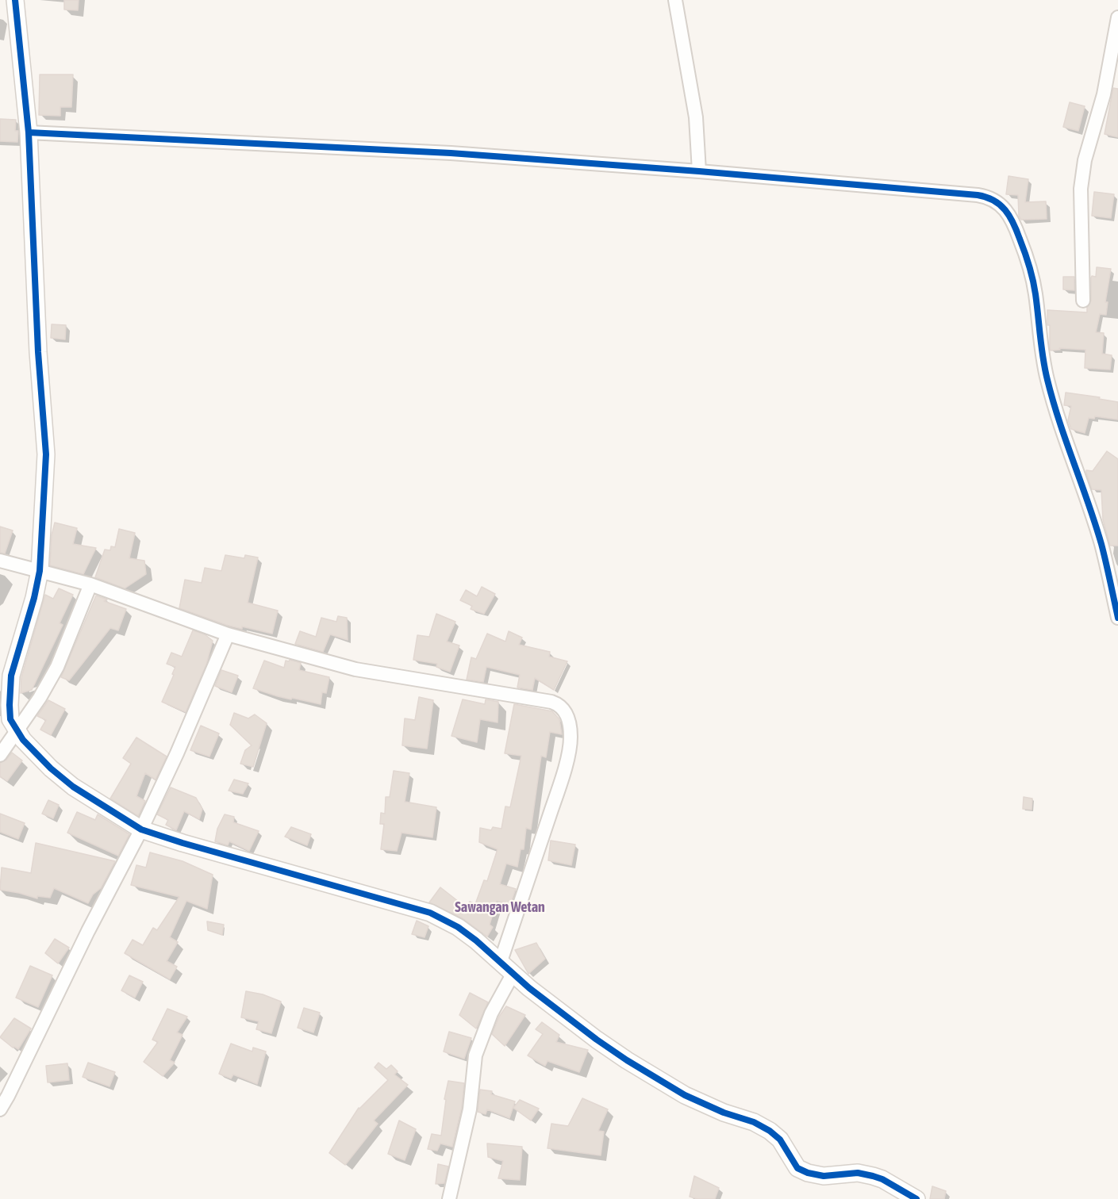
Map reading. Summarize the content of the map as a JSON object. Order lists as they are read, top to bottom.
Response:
{
  "districts": ["Sawangan Wetan"]
}
